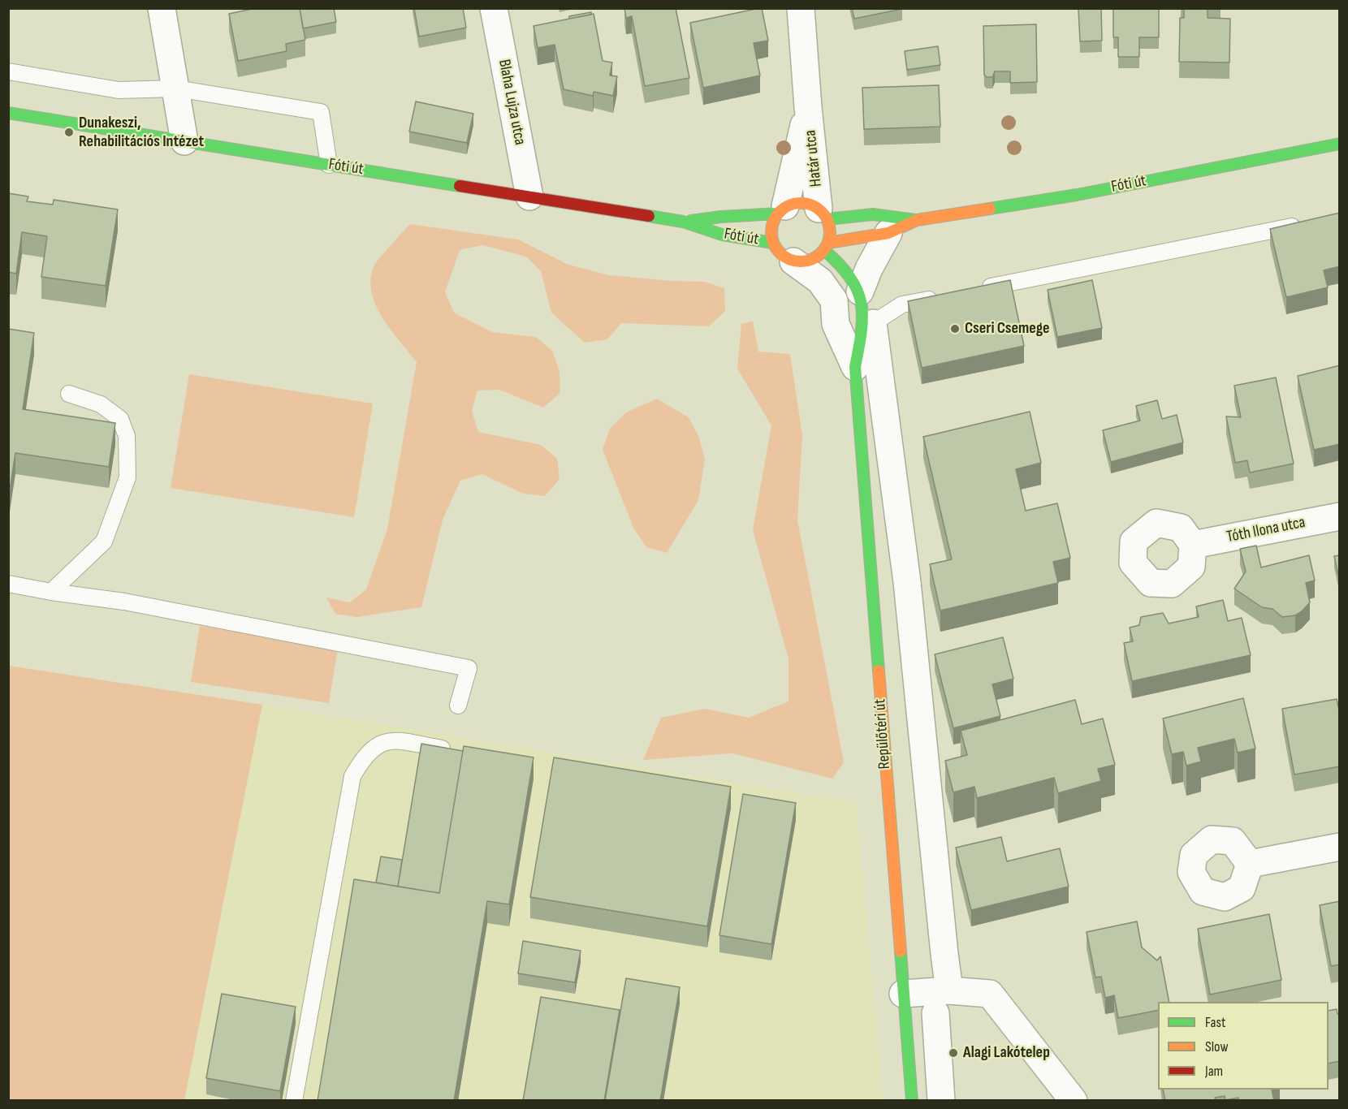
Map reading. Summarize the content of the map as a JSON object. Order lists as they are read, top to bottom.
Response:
{
  "streets": {
    "main road": ["Fóti út", "Repülőtéri út"],
    "street": ["Blaha Lujza utca", "Határ utca", "Tóth Ilona utca"]
  },
  "crossings": [
    ["Blaha Lujza utca", "Fóti út"],
    ["Határ utca", "Fóti út"],
    ["Határ utca", "Repülőtéri út"],
    ["Fóti út", "Repülőtéri út"]
  ],
  "places": ["Dunakeszi, Rehabilitációs Intézet", "Cseri Csemege", "Alagi Lakótelep"],
  "legend": ["Fast", "Slow", "Jam"]
}
